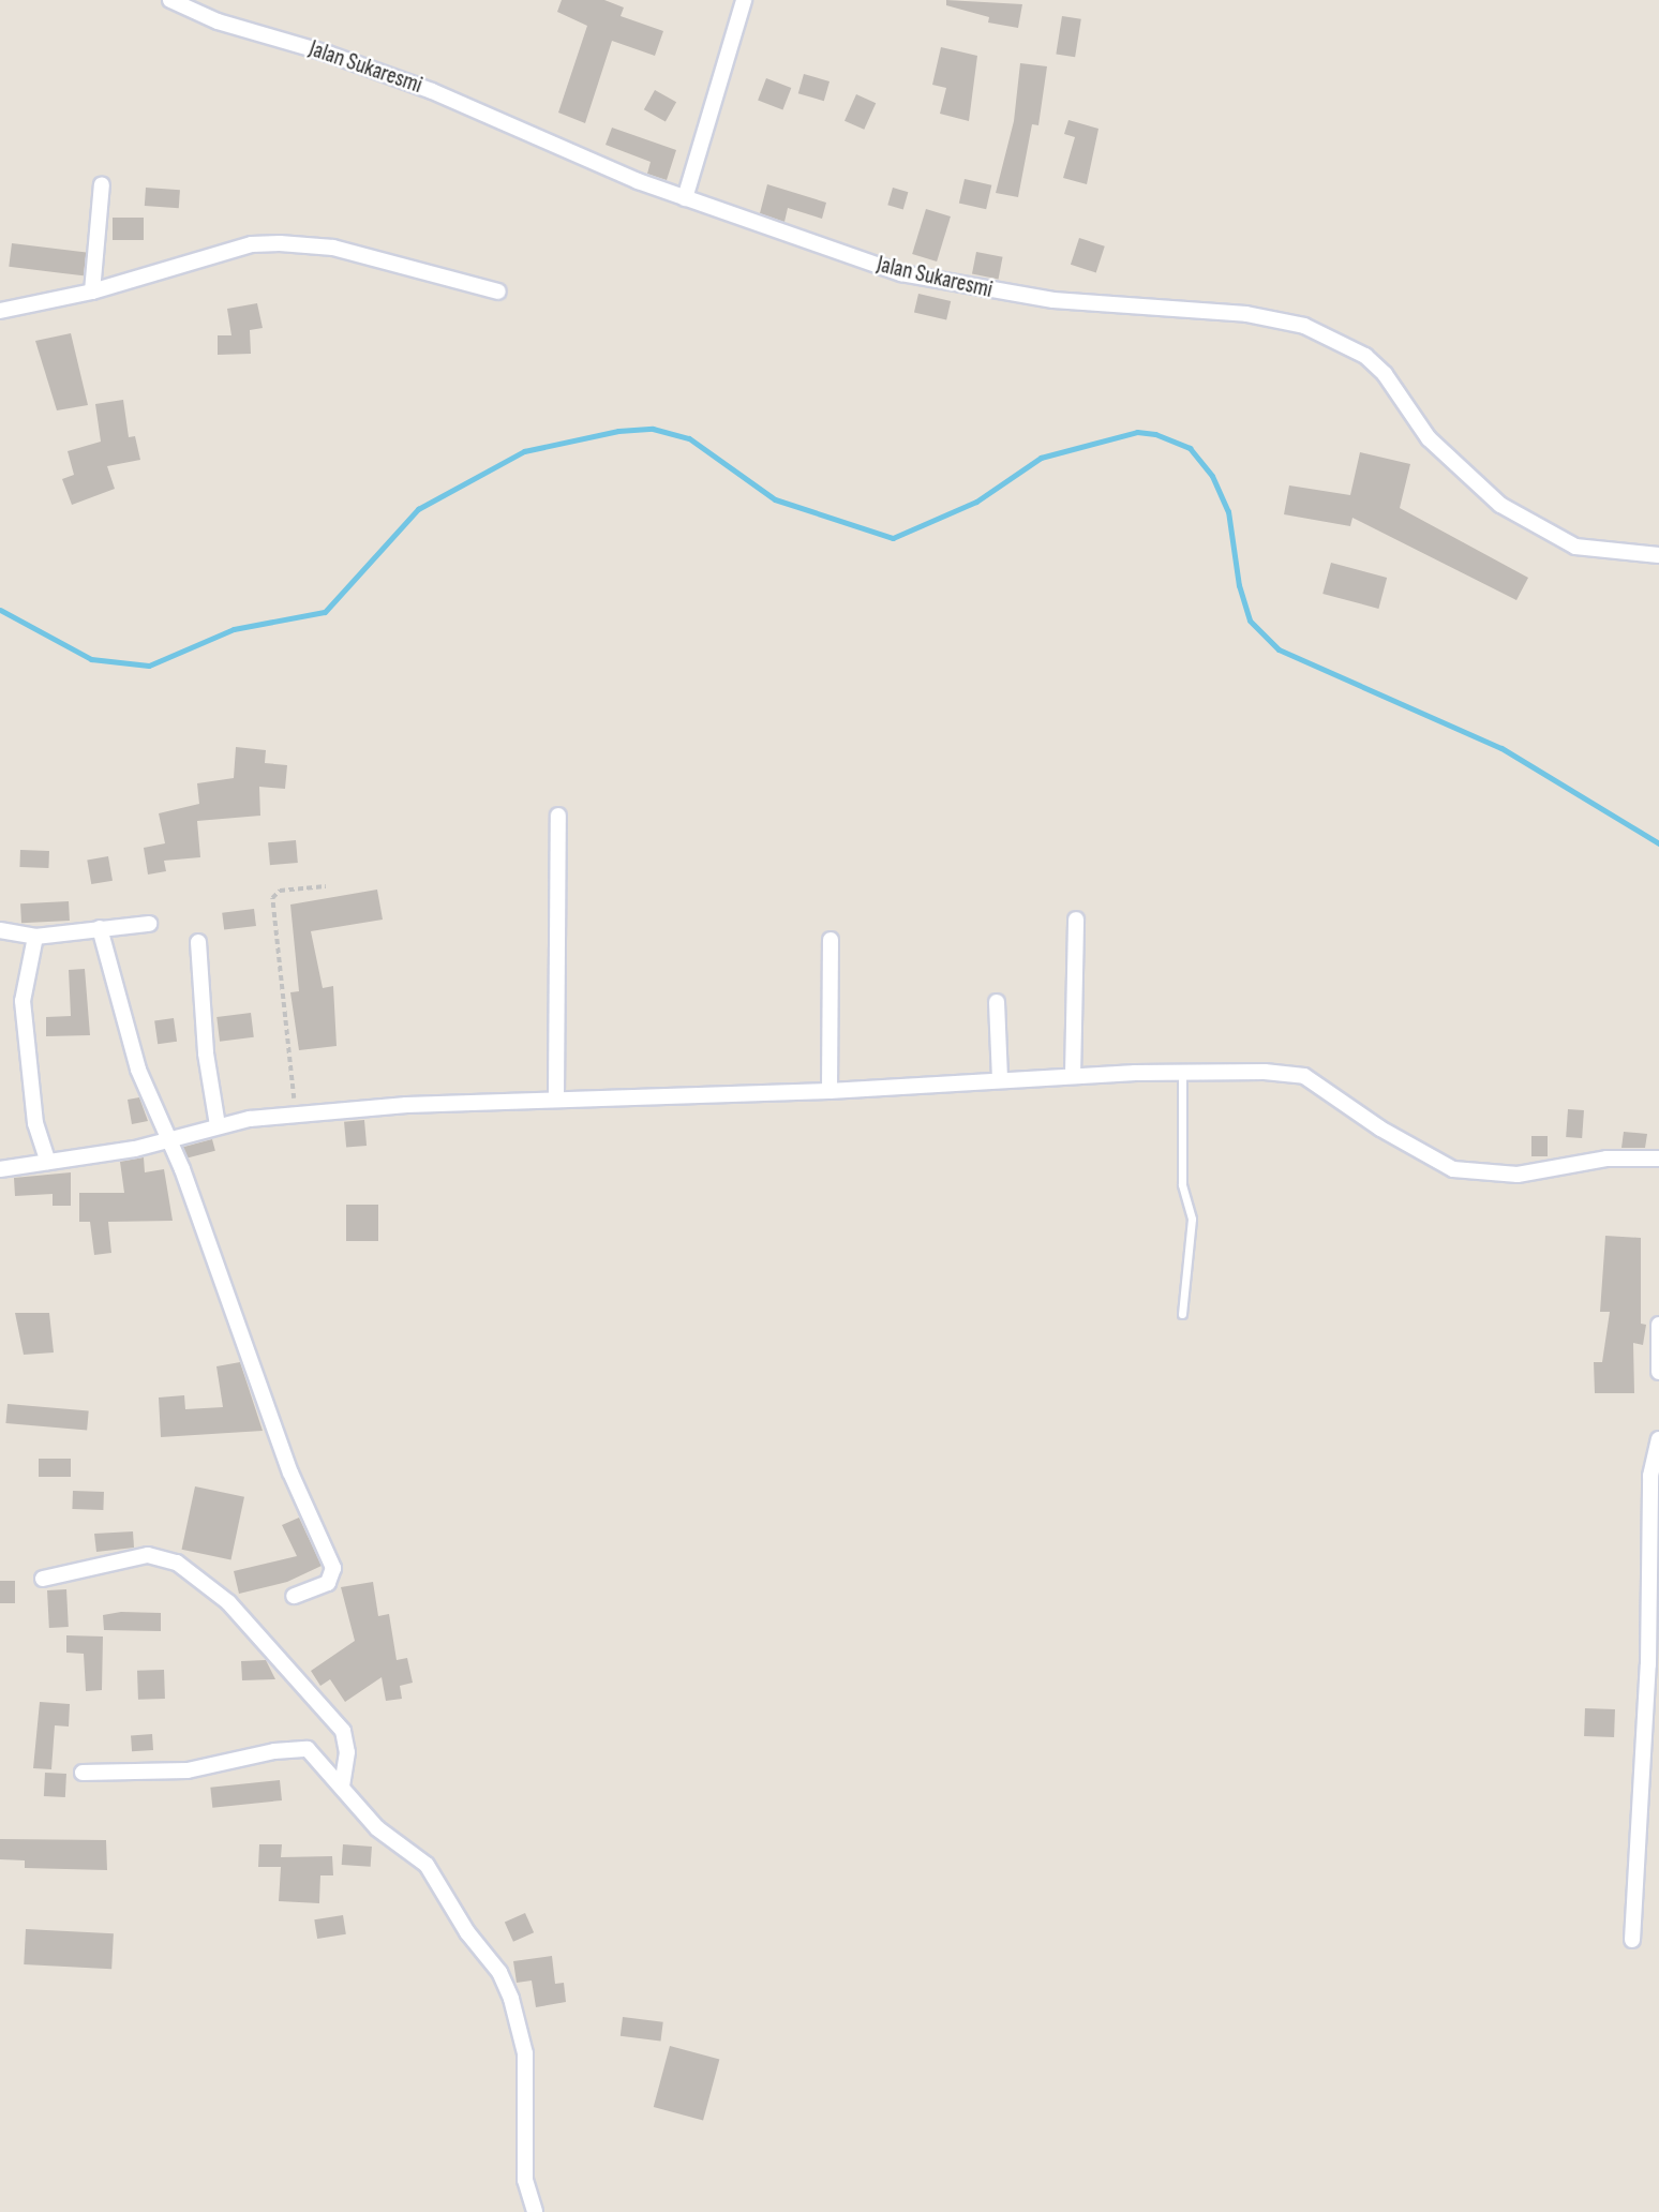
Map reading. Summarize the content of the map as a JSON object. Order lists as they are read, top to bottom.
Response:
{
  "streets": {
    "street": ["Jalan Sukaresmi"]
  }
}
